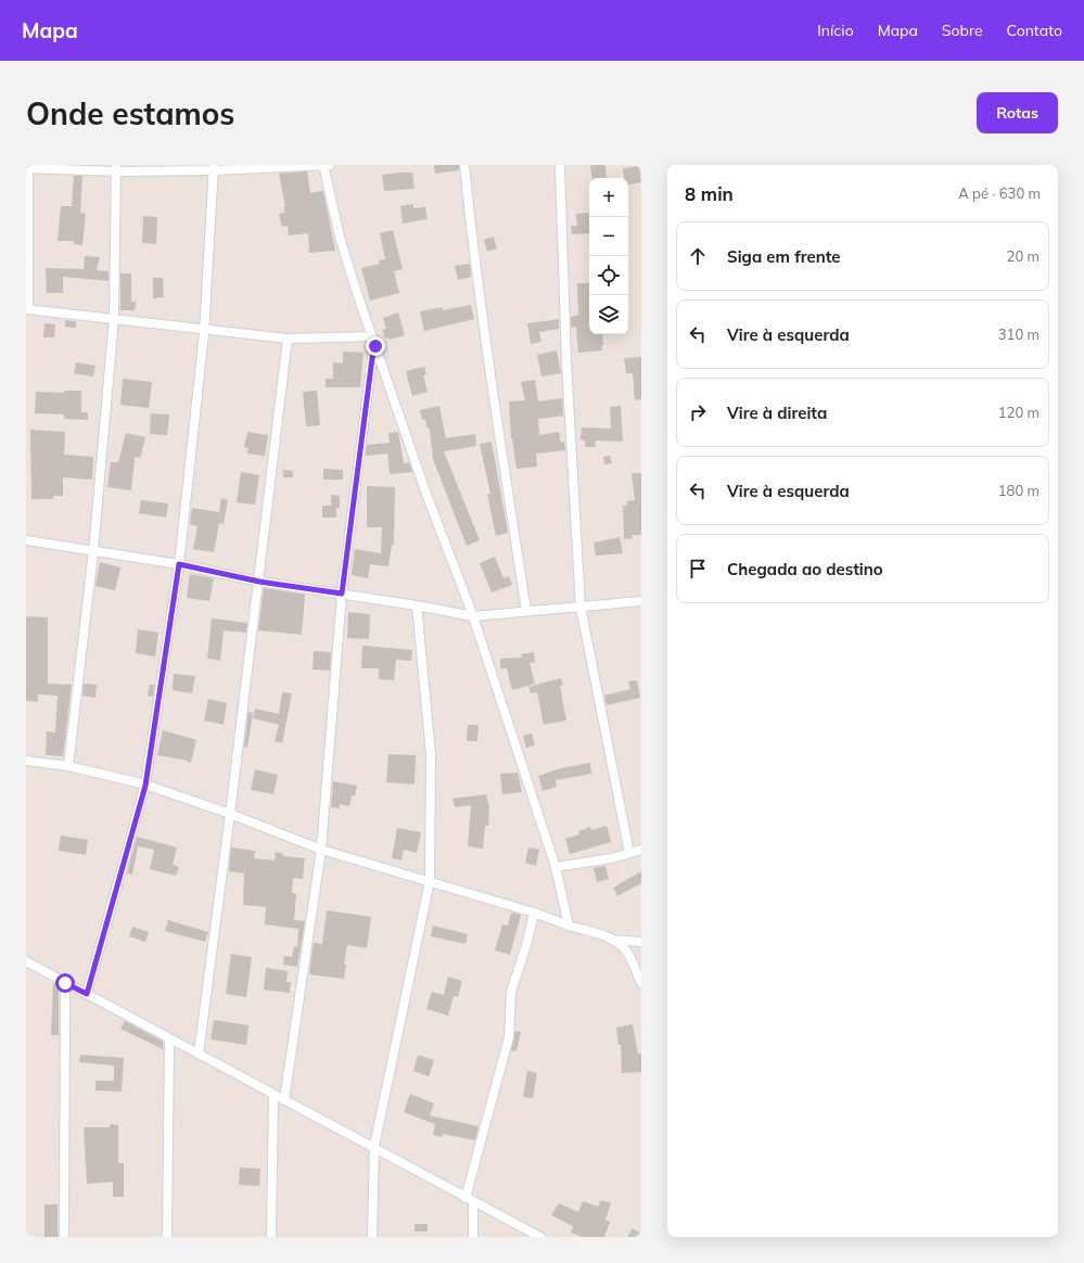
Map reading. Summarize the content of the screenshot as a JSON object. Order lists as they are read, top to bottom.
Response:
{
  "page": {
    "header": "Mapa",
    "nav": [
      "Início",
      "Mapa",
      "Sobre",
      "Contato"
    ],
    "buttons": "Rotas",
    "title": "Onde estamos",
    "heading": ["8 min", "A pé · 630 m"],
    "map_buttons": ["+", "−"],
    "list": [
      ["Siga em frente", "20 m"],
      ["Vire à esquerda", "310 m"],
      ["Vire à direita", "120 m"],
      ["Vire à esquerda", "180 m"],
      "Chegada ao destino"
    ]
  }
}
